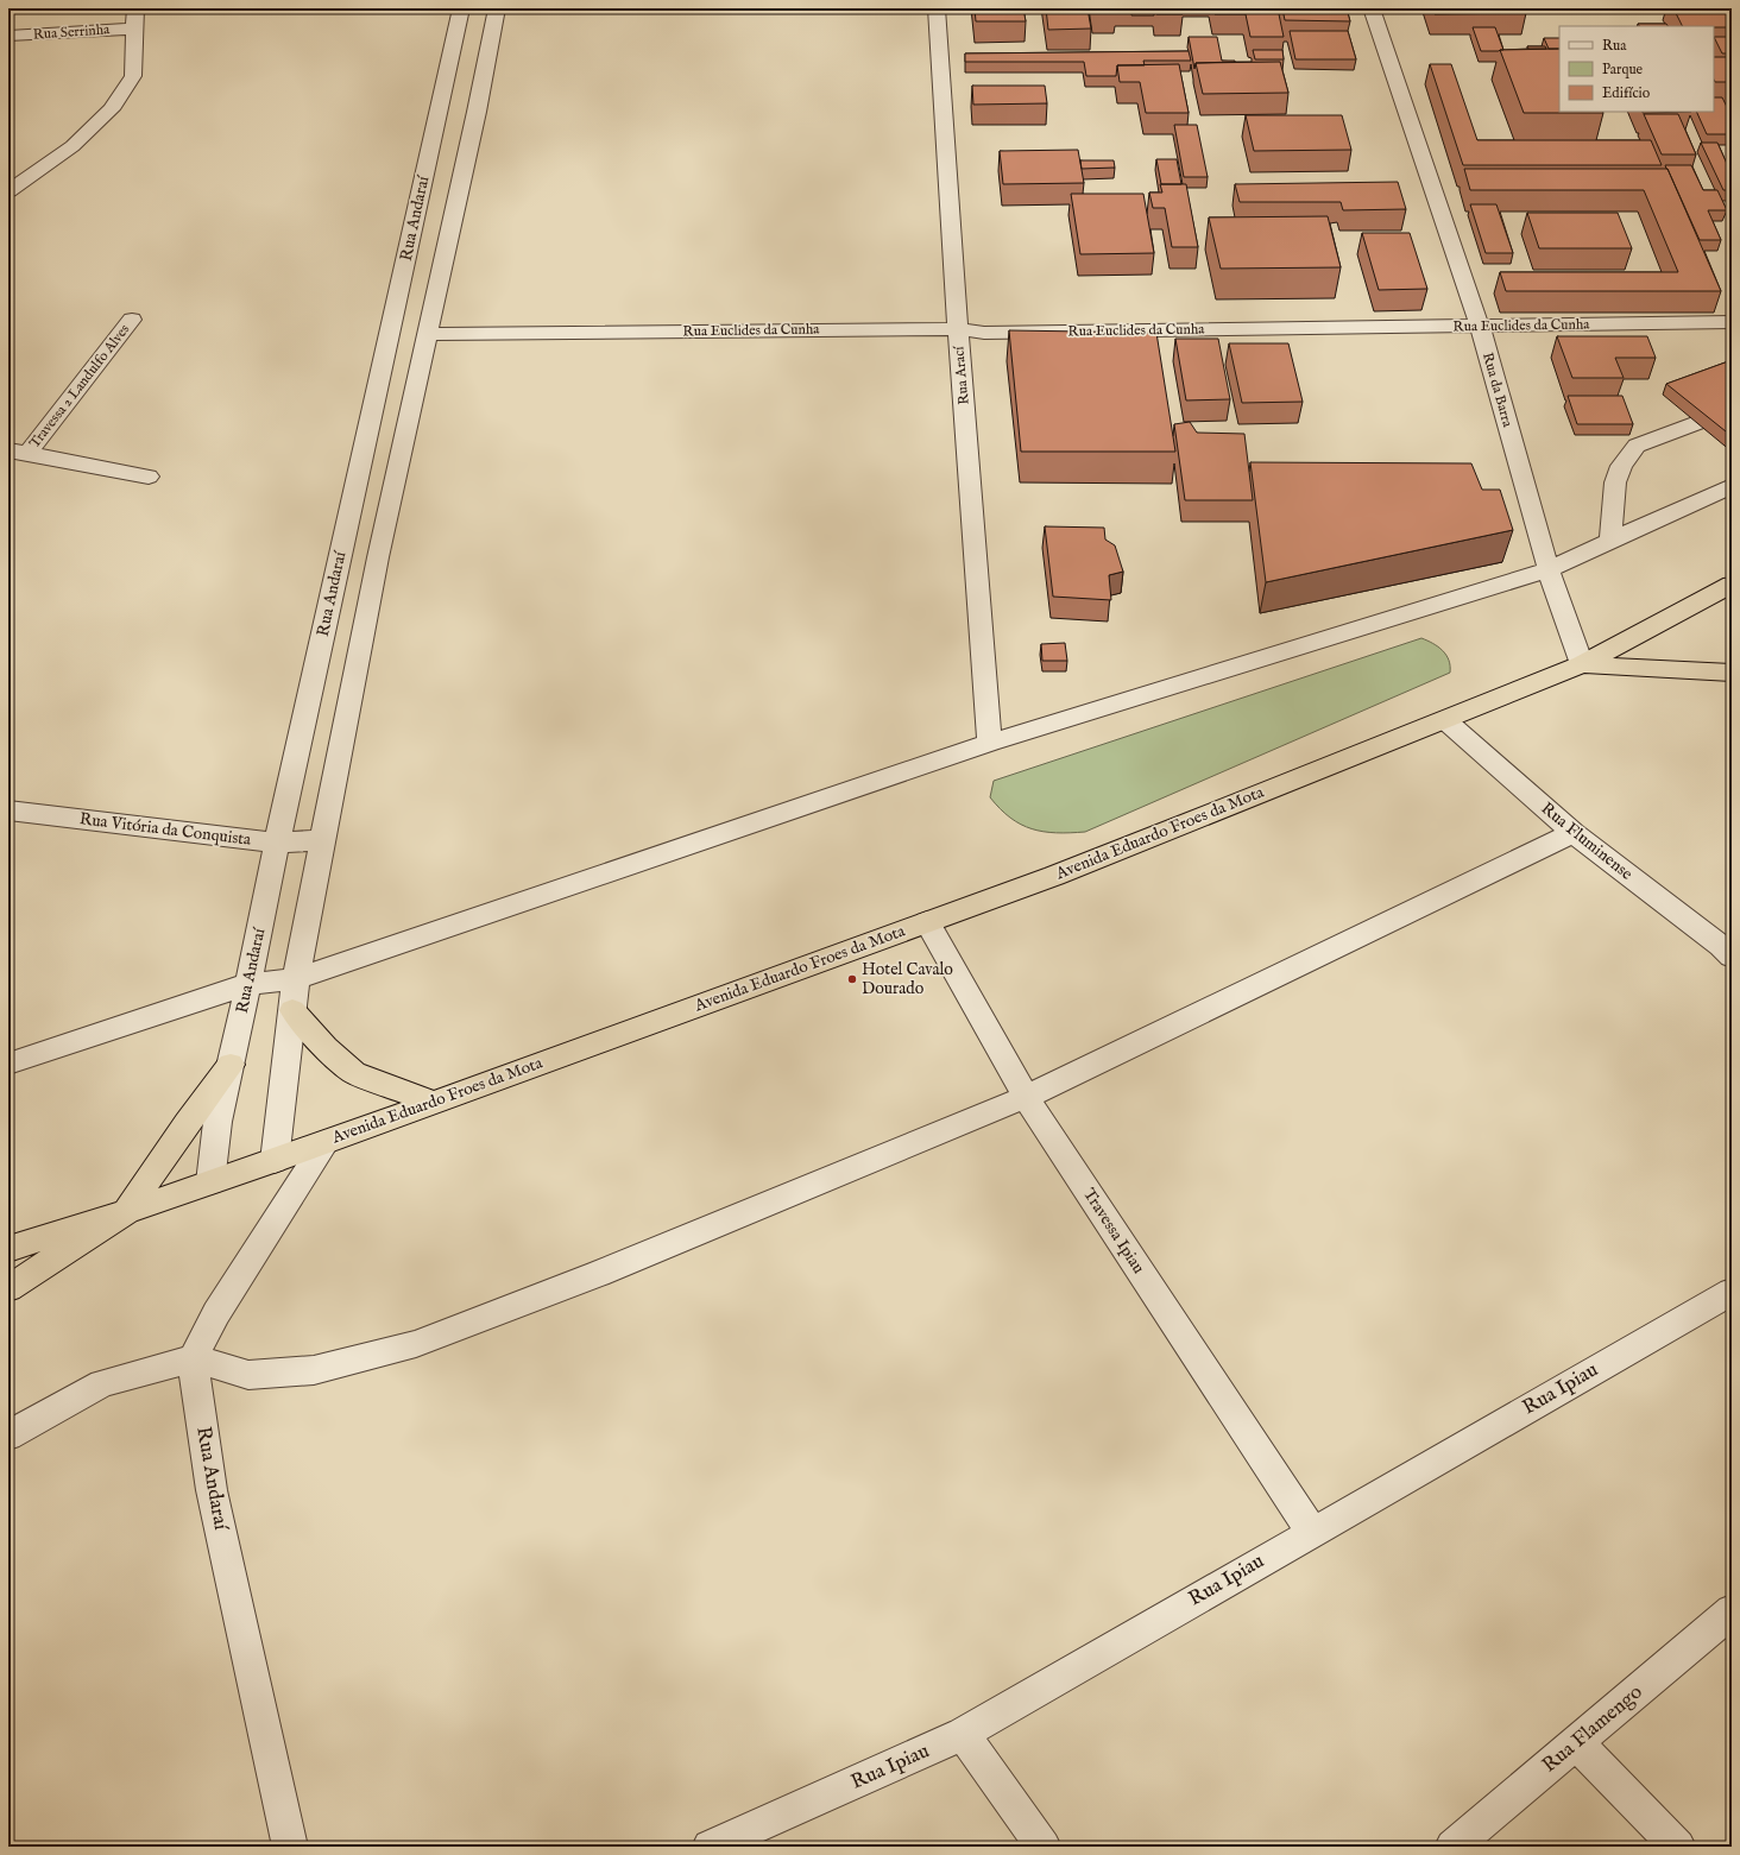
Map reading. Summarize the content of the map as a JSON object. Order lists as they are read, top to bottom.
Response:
{
  "streets": {
    "highway": ["Avenida Eduardo Froes da Mota"],
    "street": [
      "Rua Serrinha",
      "Rua Andaraí",
      "Rua Euclides da Cunha",
      "Rua Arací",
      "Travessa 2 Landulfo Alves",
      "Rua da Barra",
      "Rua Vitória da Conquista",
      "Rua Fluminense",
      "Travessa Ipiau",
      "Rua Ipiau",
      "Rua Flamengo"
    ]
  },
  "crossings": [
    ["Rua Andaraí", "Rua Vitória da Conquista"],
    ["Rua Andaraí", "Avenida Eduardo Froes da Mota"],
    ["Rua Euclides da Cunha", "Rua Arací"],
    ["Rua Euclides da Cunha", "Rua da Barra"],
    ["Rua da Barra", "Avenida Eduardo Froes da Mota"],
    ["Avenida Eduardo Froes da Mota", "Rua Fluminense"],
    ["Avenida Eduardo Froes da Mota", "Travessa Ipiau"],
    ["Travessa Ipiau", "Rua Ipiau"]
  ],
  "places": ["Hotel Cavalo Dourado"],
  "legend": ["Rua", "Parque", "Edifício"]
}
